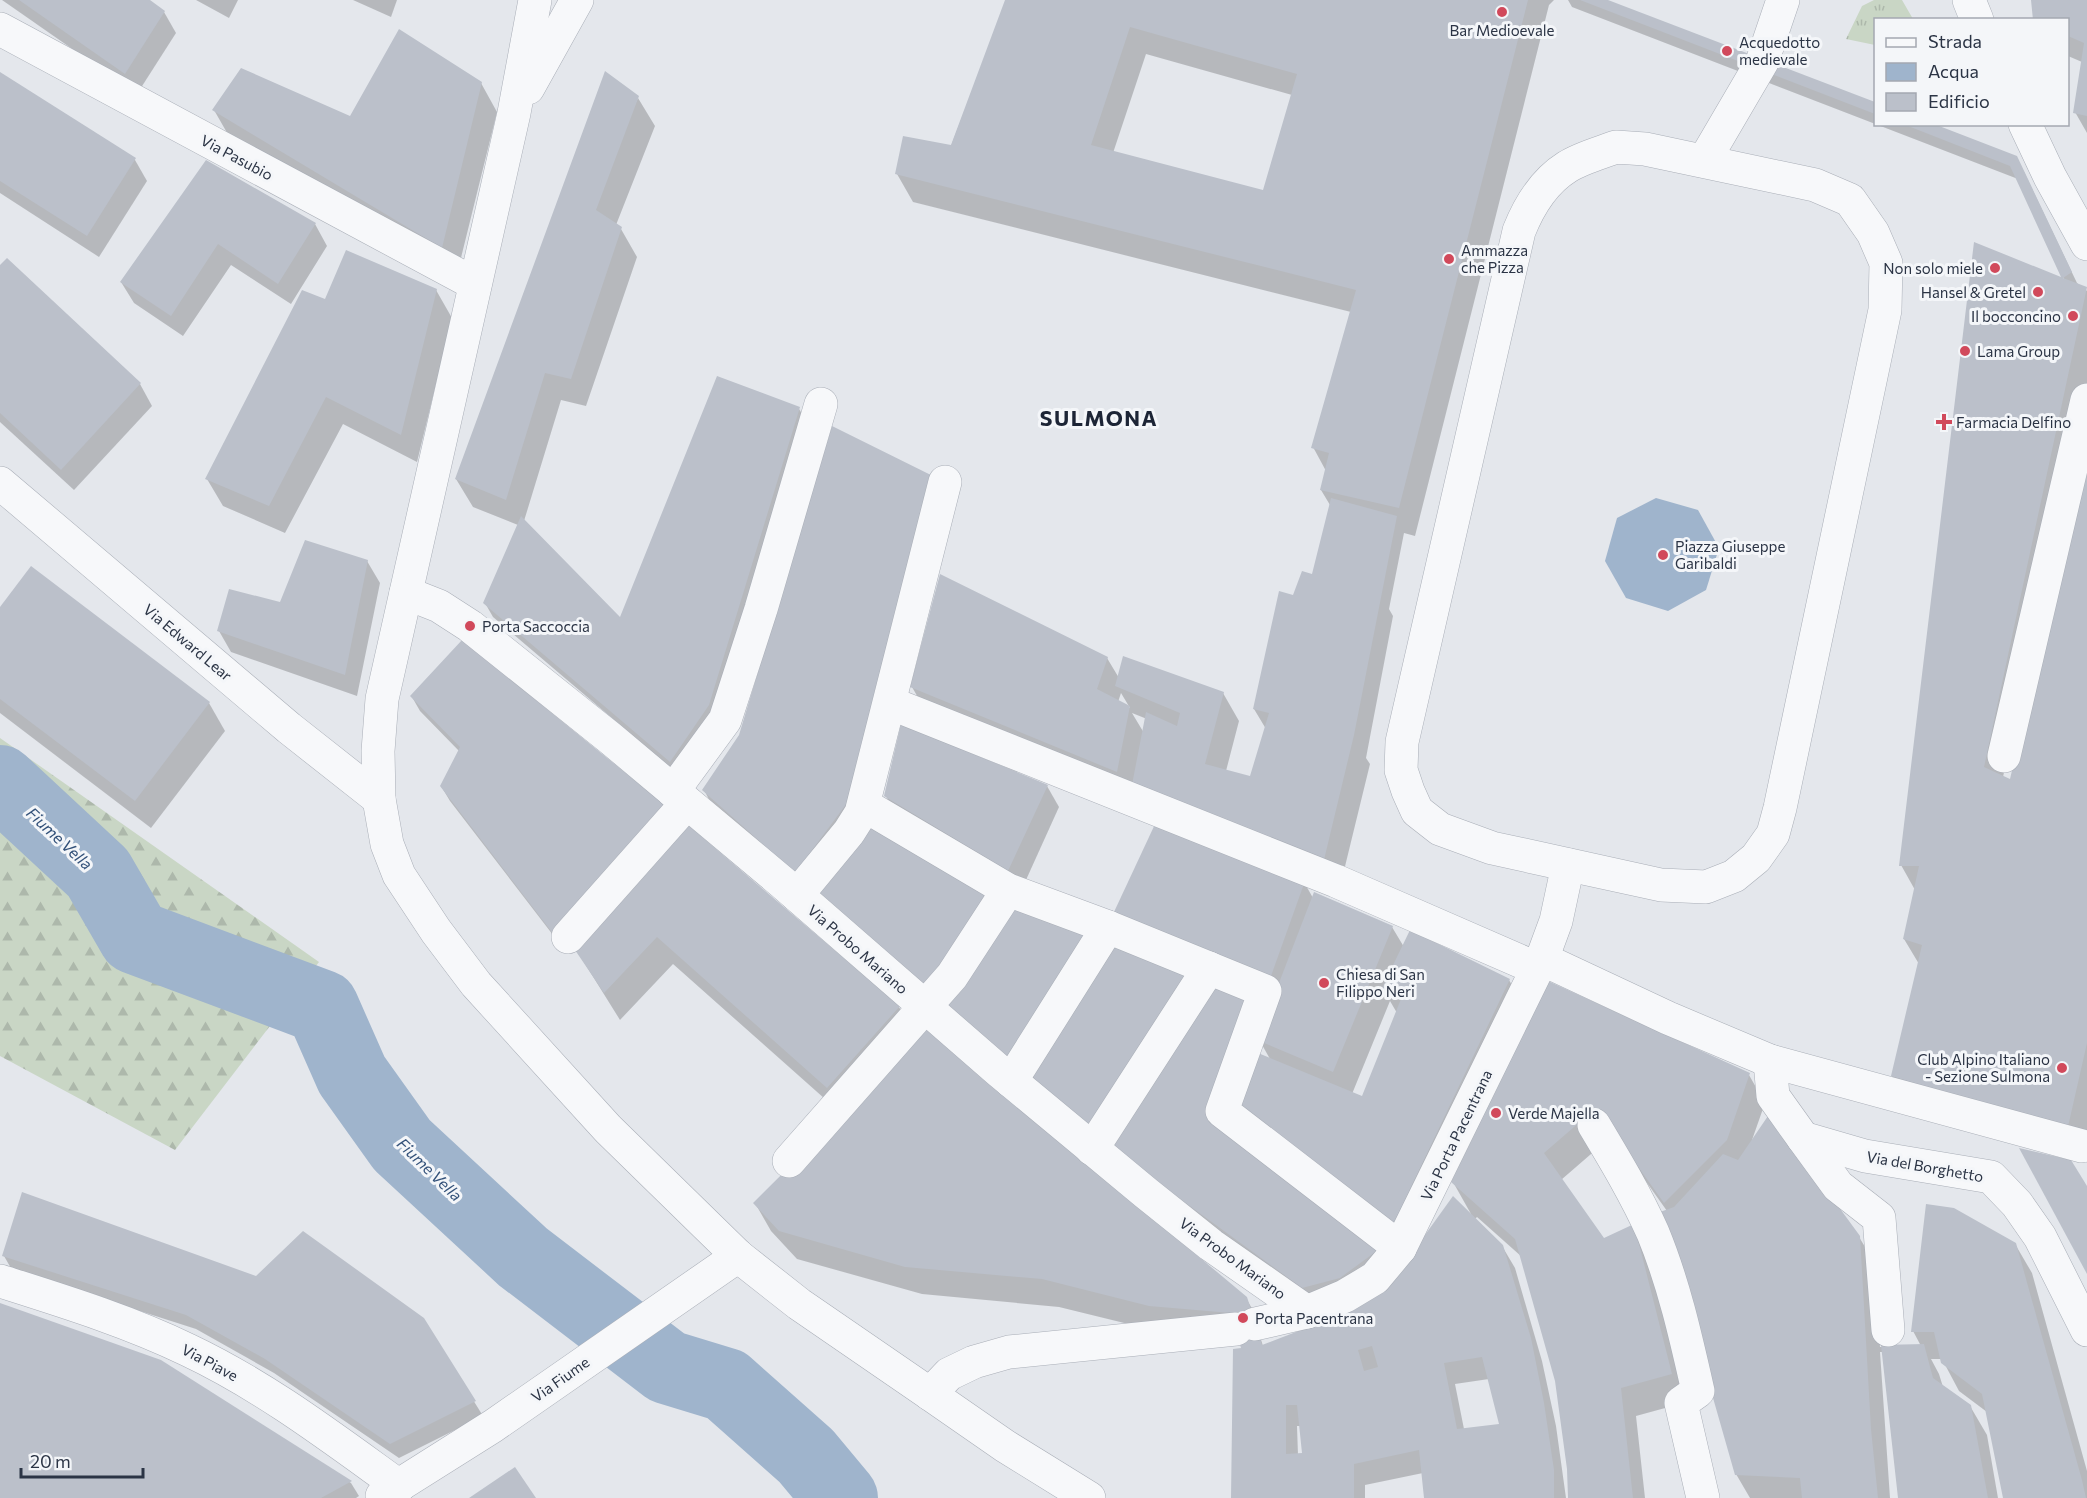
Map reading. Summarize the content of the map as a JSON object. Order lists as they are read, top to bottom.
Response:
{
  "streets": {
    "street": [
      "Via Pasubio",
      "Via Edward Lear",
      "Via Probo Mariano",
      "Via Porta Pacentrana",
      "Via del Borghetto",
      "Via Piave",
      "Via Fiume"
    ]
  },
  "crossings": [
    ["Via Probo Mariano", "Via Porta Pacentrana"],
    ["Via Piave", "Via Fiume"]
  ],
  "districts": ["SULMONA"],
  "water": ["Fiume Vella"],
  "places": {
    "other": [
      "Bar Medioevale",
      "Acquedotto medievale",
      "Ammazza che Pizza",
      "Non solo miele",
      "Hansel & Gretel",
      "Il bocconcino",
      "Lama Group",
      "Piazza Giuseppe Garibaldi",
      "Porta Saccoccia",
      "Chiesa di San Filippo Neri",
      "Club Alpino Italiano - Sezione Sulmona",
      "Verde Majella",
      "Porta Pacentrana"
    ],
    "health": ["Farmacia Delfino"]
  },
  "legend": ["Strada", "Acqua", "Edificio"],
  "scale_bar": "20 m"
}
